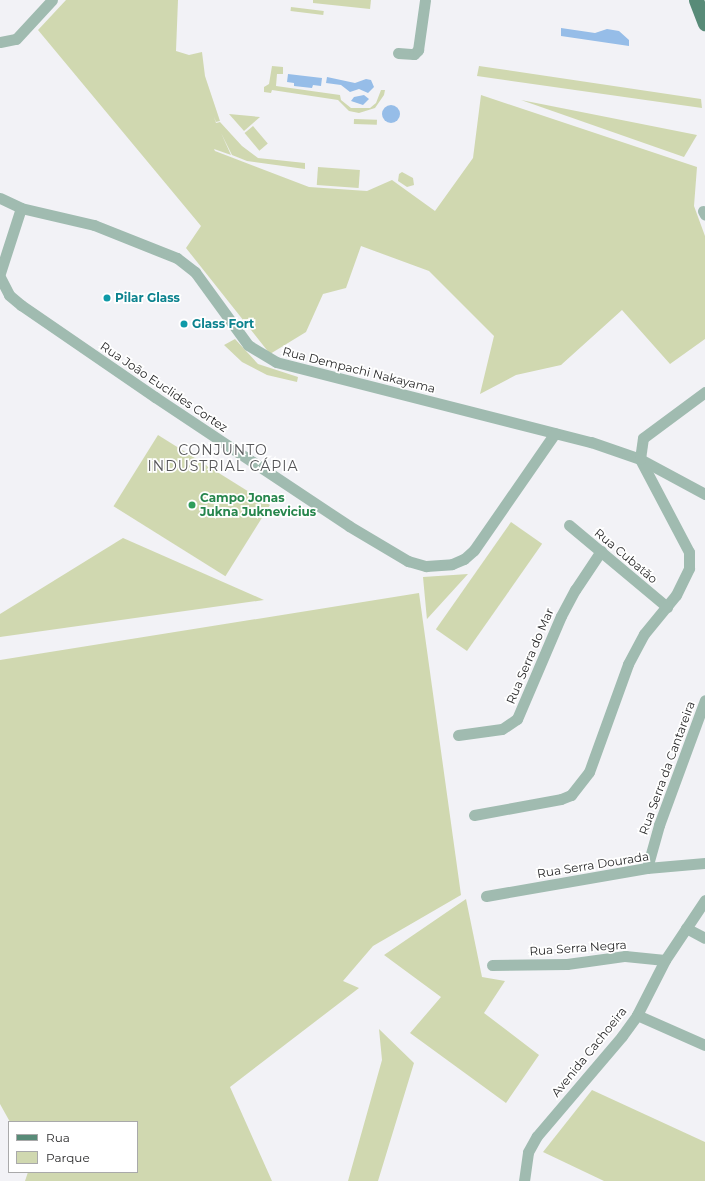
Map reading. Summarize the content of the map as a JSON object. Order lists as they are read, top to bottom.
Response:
{
  "streets": {
    "street": [
      "Rua Dempachi Nakayama",
      "Rua João Euclides Cortez",
      "Rua Cubatão",
      "Rua Serra do Mar",
      "Rua Serra da Cantareira",
      "Rua Serra Dourada",
      "Rua Serra Negra",
      "Avenida Cachoeira"
    ]
  },
  "crossings": [
    ["Rua Dempachi Nakayama", "Rua João Euclides Cortez"],
    ["Rua Cubatão", "Rua Serra do Mar"],
    ["Rua Serra da Cantareira", "Rua Serra Dourada"],
    ["Rua Serra Negra", "Avenida Cachoeira"]
  ],
  "districts": ["CONJUNTO INDUSTRIAL CÁPIA"],
  "places": ["Pilar Glass", "Glass Fort", "Campo Jonas Jukna Juknevicius"],
  "legend": ["Rua", "Parque"]
}
